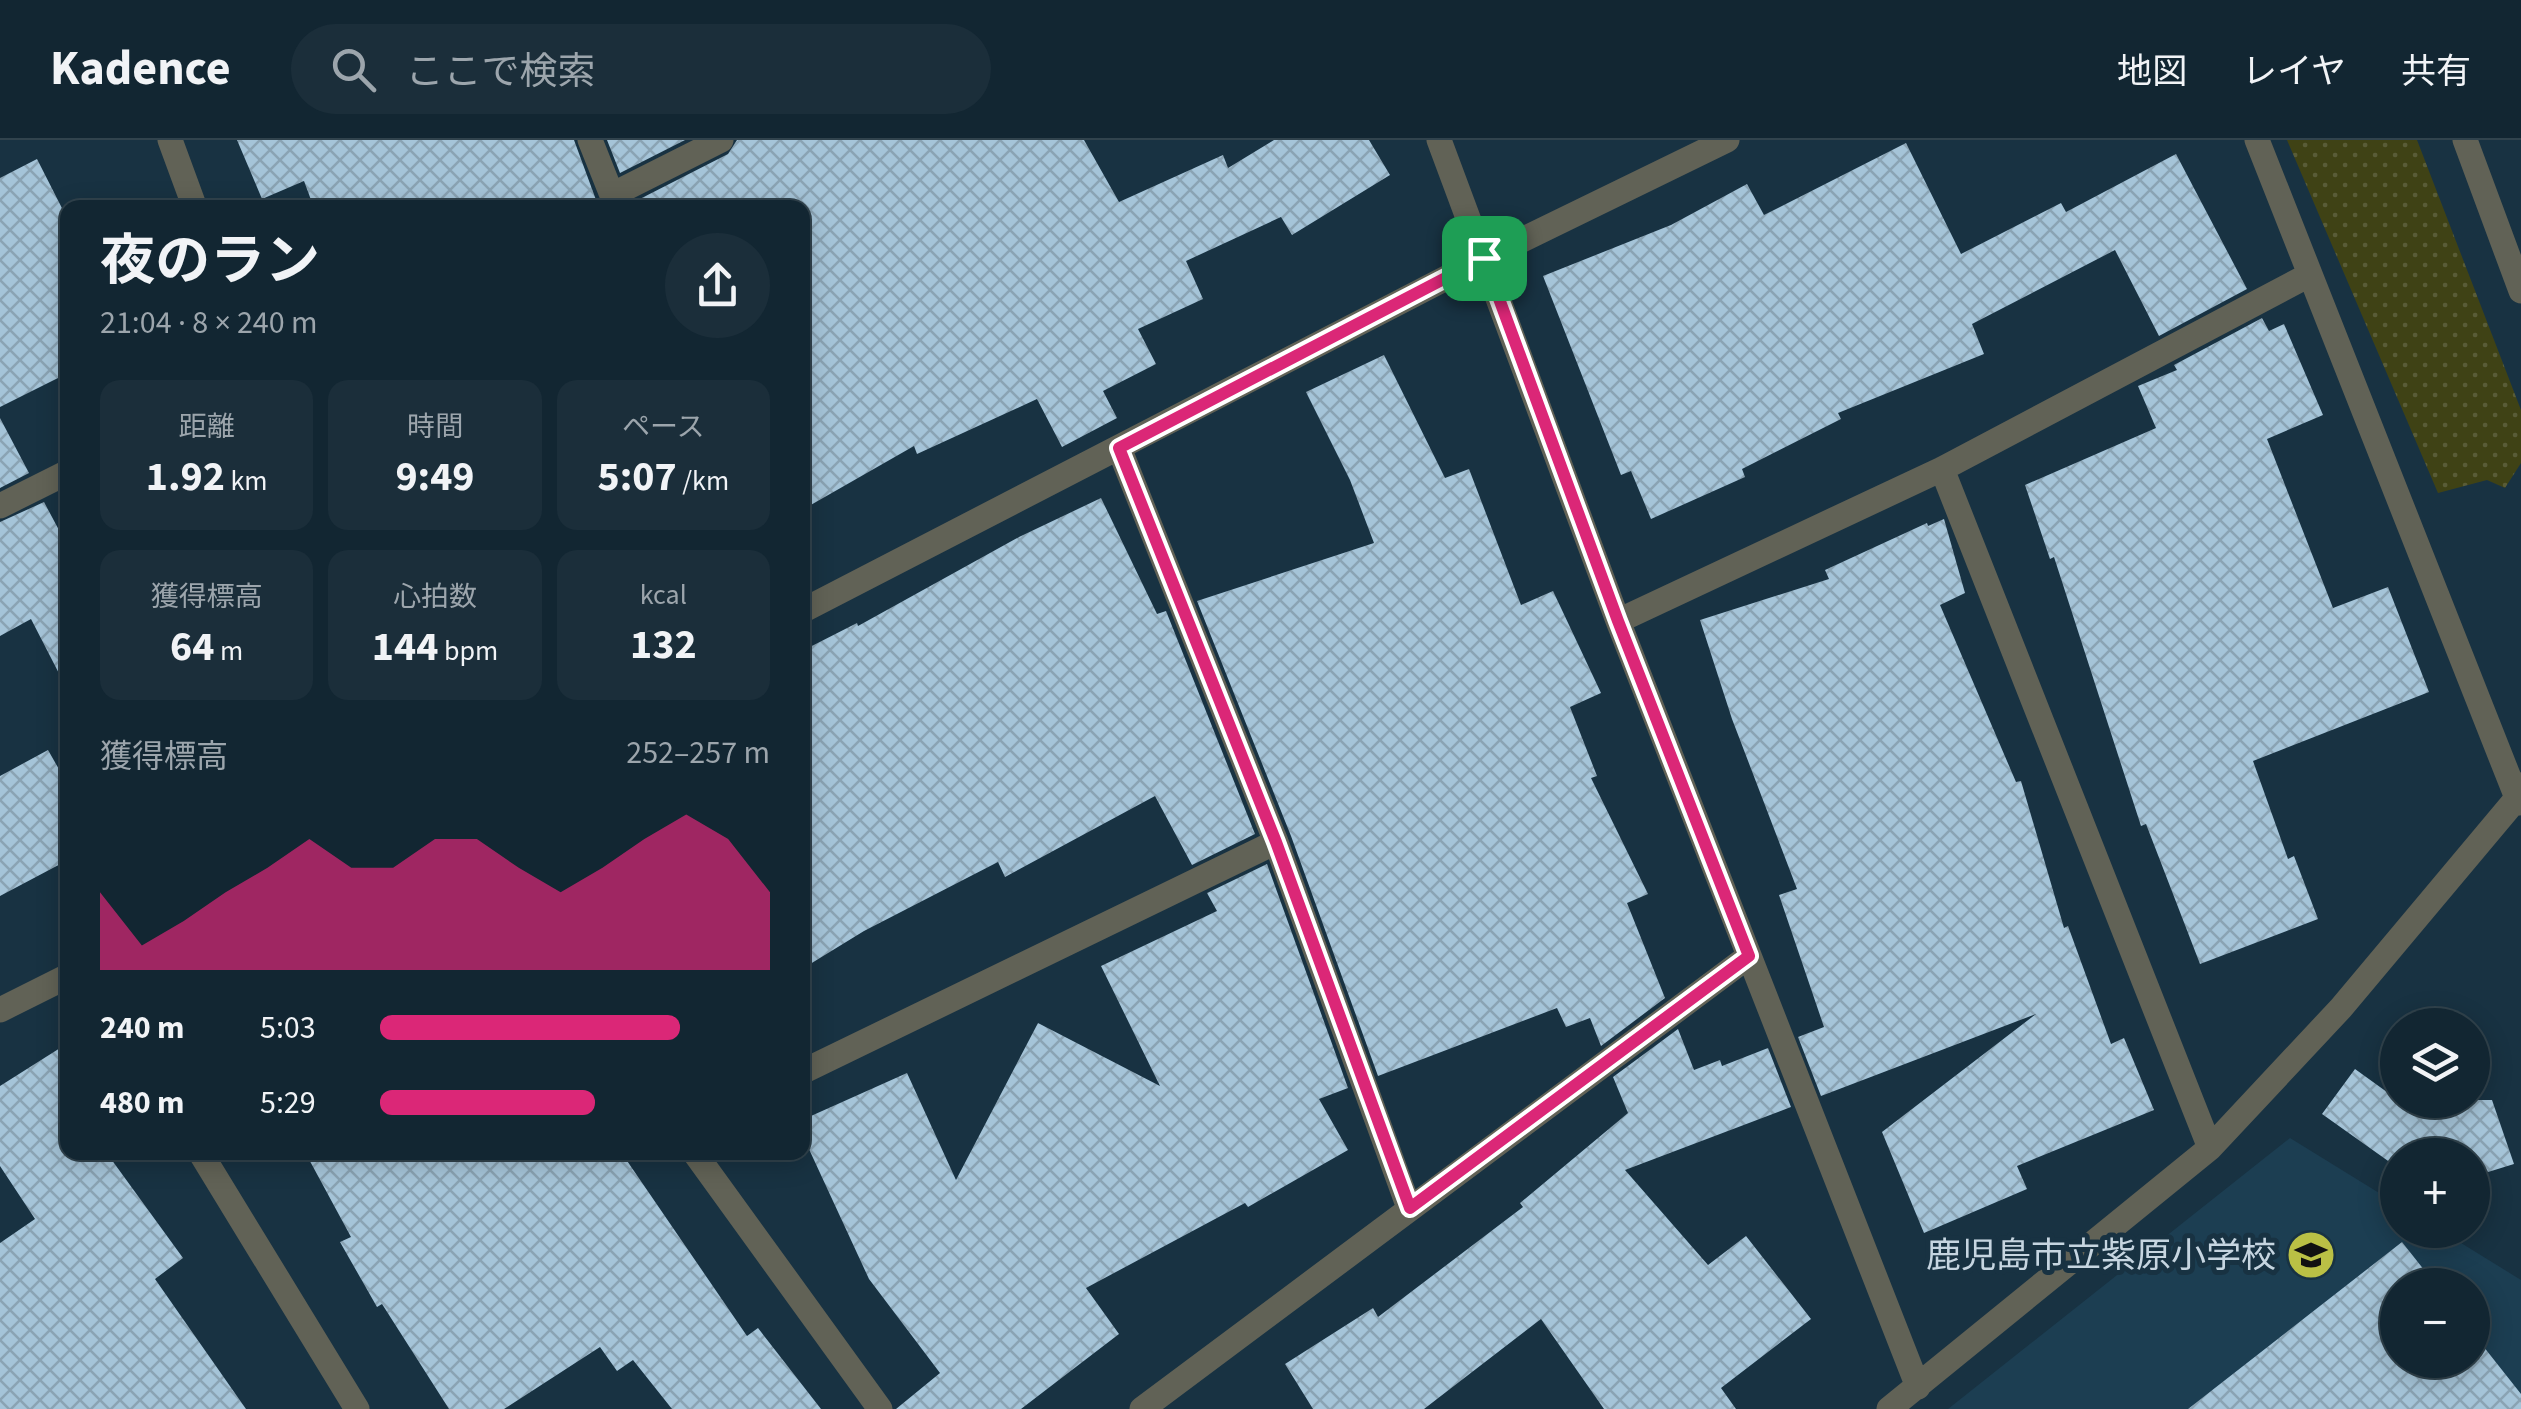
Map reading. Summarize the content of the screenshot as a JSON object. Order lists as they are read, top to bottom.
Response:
{
  "places": {
    "school or university": ["鹿児島市立紫原小学校"]
  },
  "page": {
    "header": "Kadence",
    "search": "ここで検索",
    "nav": ["地図", "レイヤ", "共有"],
    "heading": ["夜のラン", "21:04 · 8 × 240 m"],
    "stats": [
      ["距離", "1.92 km"],
      ["時間", "9:49"],
      ["ペース", "5:07 /km"],
      ["獲得標高", "64 m"],
      ["心拍数", "144 bpm"],
      ["kcal", "132"]
    ],
    "chart": ["獲得標高", "252–257 m"],
    "list": [
      {
        "name": "240 m",
        "note": "5:03"
      },
      {
        "name": "480 m",
        "note": "5:29"
      }
    ],
    "map_buttons": ["+", "−"]
  }
}
